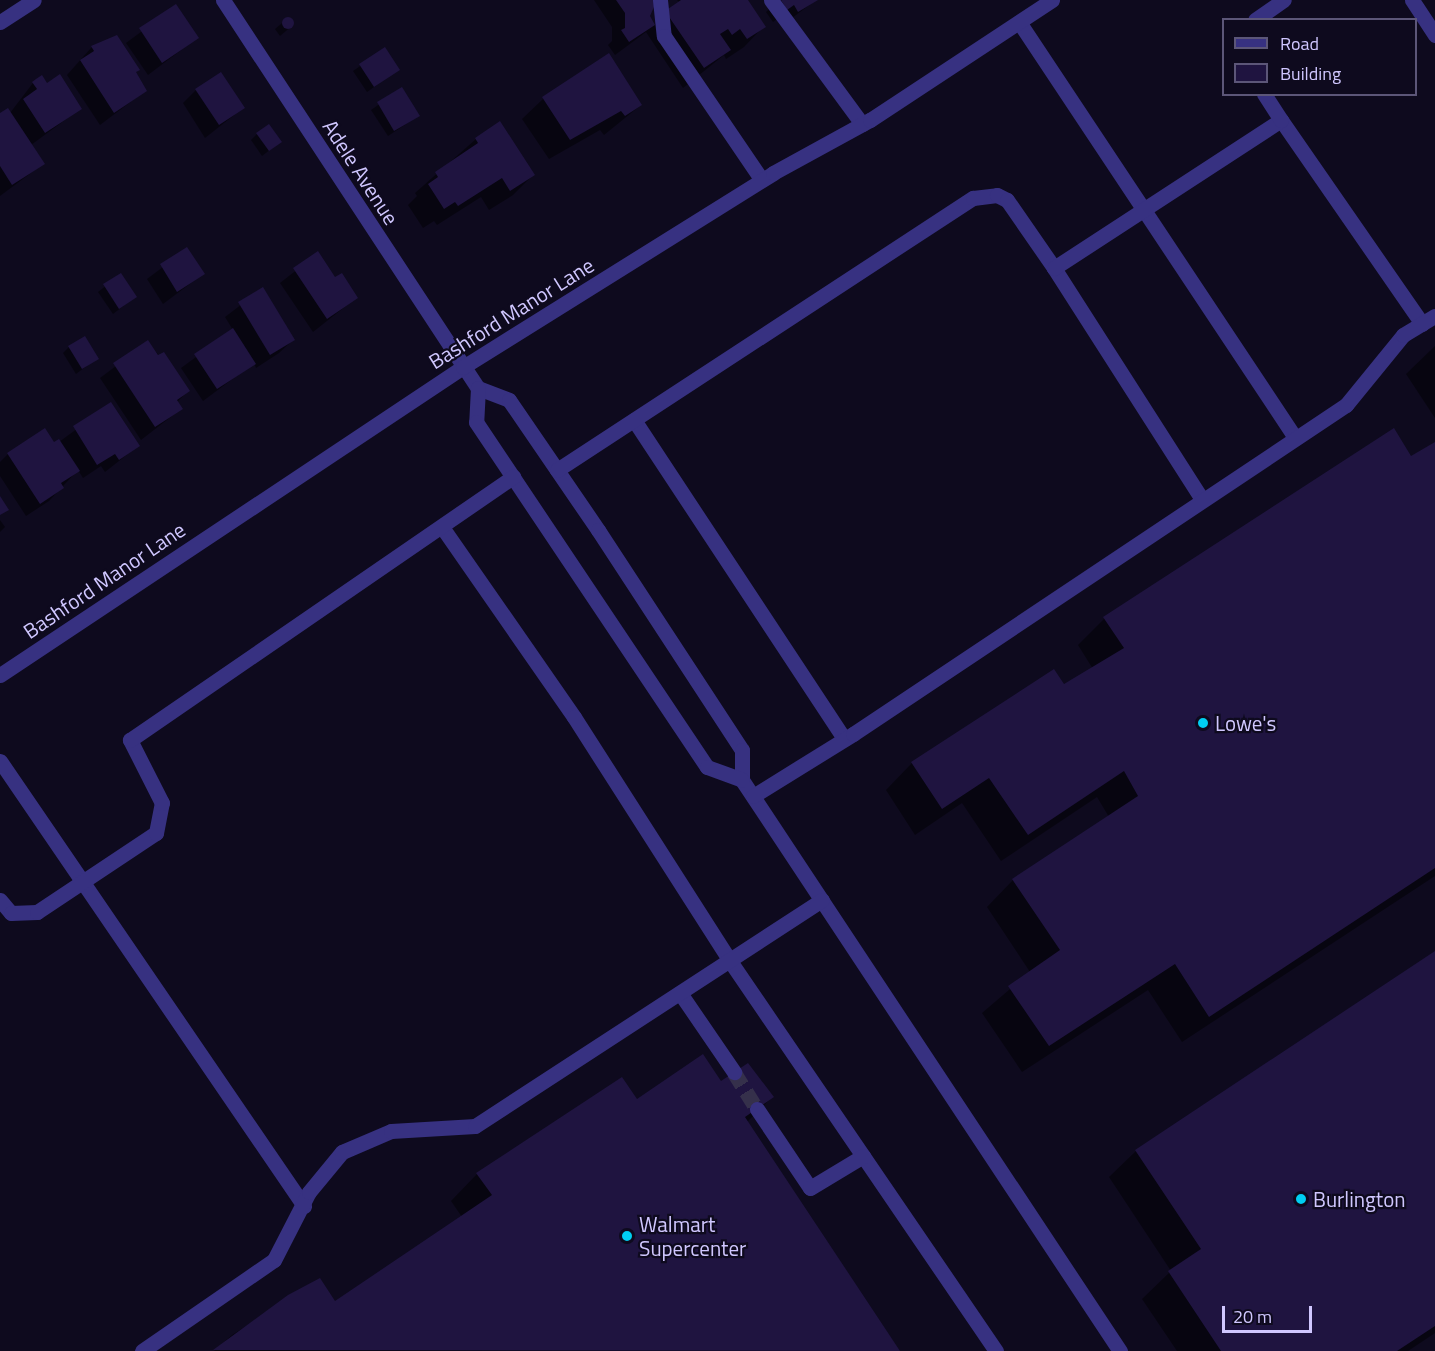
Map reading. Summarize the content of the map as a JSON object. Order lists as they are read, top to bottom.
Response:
{
  "streets": {
    "street": ["Adele Avenue", "Bashford Manor Lane"]
  },
  "crossings": [
    ["Adele Avenue", "Bashford Manor Lane"]
  ],
  "places": ["Lowe's", "Burlington", "Walmart Supercenter"],
  "legend": ["Road", "Building"],
  "scale_bar": "20 m"
}
